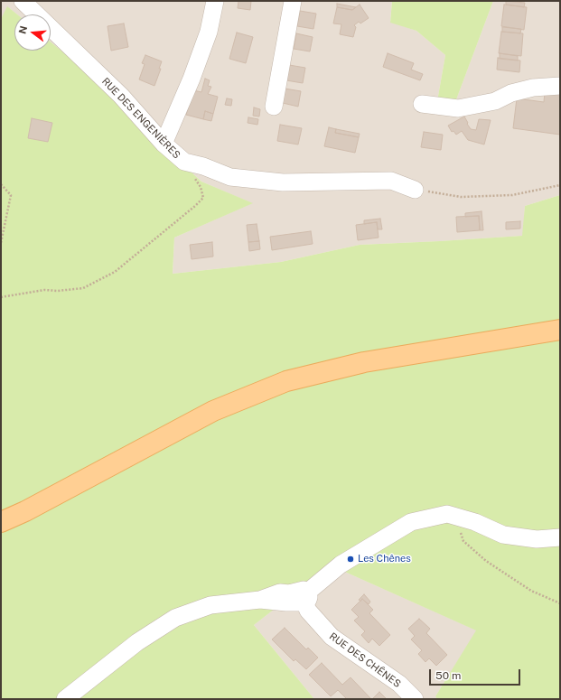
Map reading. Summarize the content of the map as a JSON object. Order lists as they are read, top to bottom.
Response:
{
  "streets": {
    "street": ["RUE DES ENGENIÈRES", "RUE DES CHÊNES"]
  },
  "places": ["Les Chênes"],
  "scale_bar": "50 m",
  "north": "left"
}
